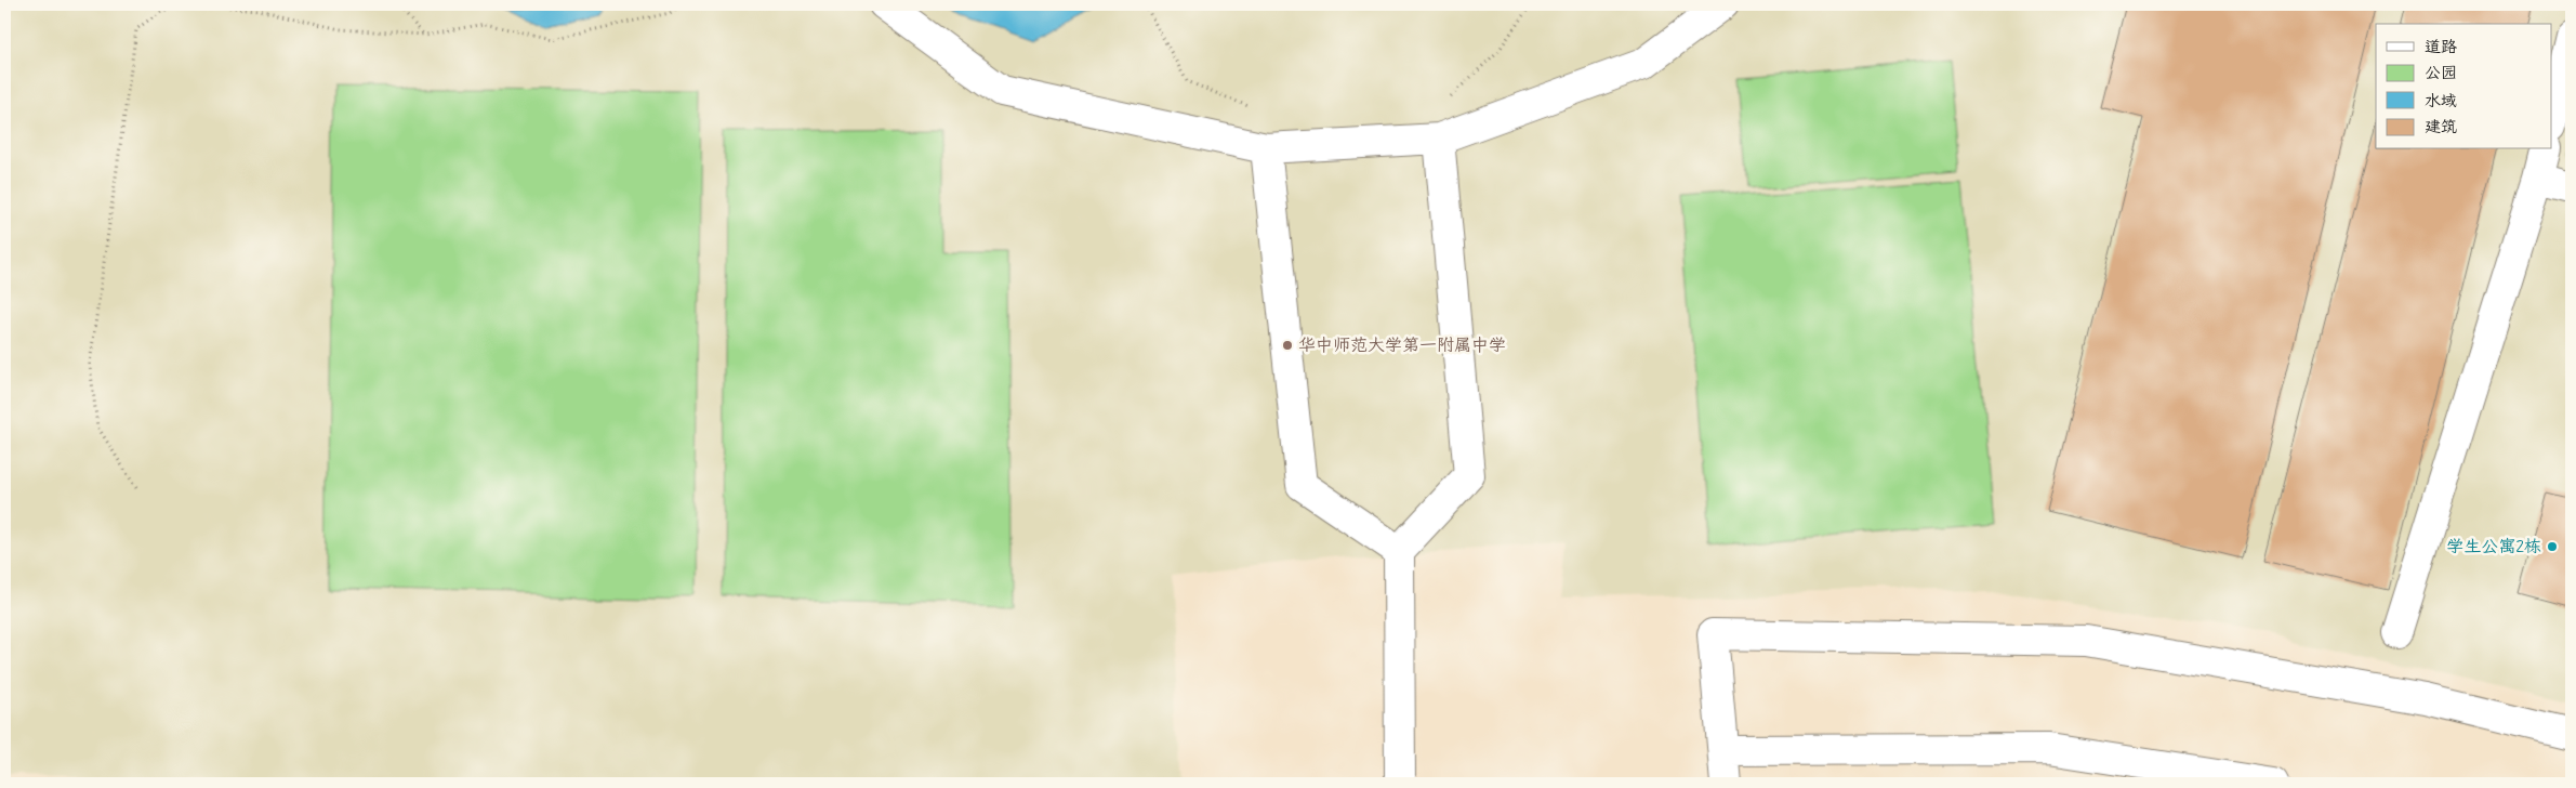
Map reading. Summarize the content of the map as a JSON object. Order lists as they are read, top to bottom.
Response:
{
  "places": ["华中师范大学第一附属中学", "学生公寓2栋"],
  "legend": [
    "道路",
    "公园",
    "水域",
    "建筑"
  ]
}
